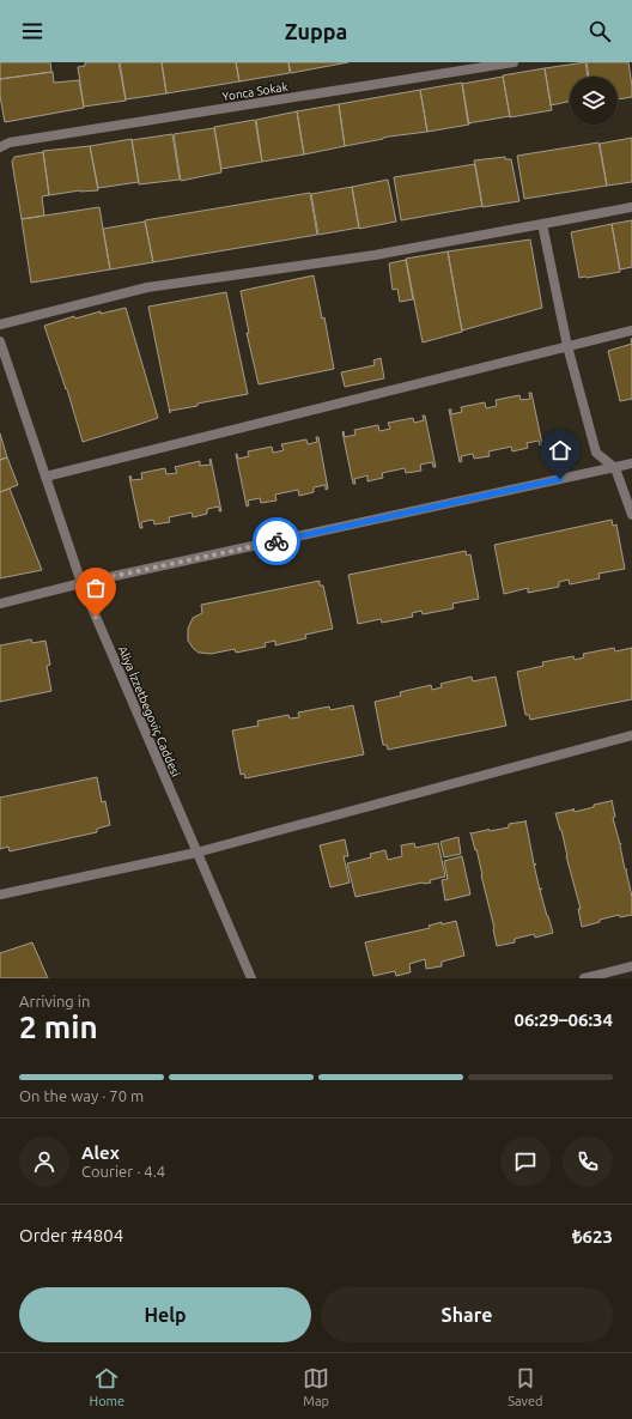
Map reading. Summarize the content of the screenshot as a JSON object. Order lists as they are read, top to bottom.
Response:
{
  "streets": {
    "street": ["Yonca Sokak", "Aliya İzzetbegoviç Caddesi"]
  },
  "page": {
    "header": "Zuppa",
    "heading": ["2 min", "Arriving in", "06:29–06:34"],
    "panel": [
      "Alex",
      "Courier · 4.4",
      "Order #4804",
      "₺623"
    ],
    "bar": "On the way · 70 m",
    "buttons": ["Help", "Share"],
    "tabs": ["Home", "Map", "Saved"]
  }
}
